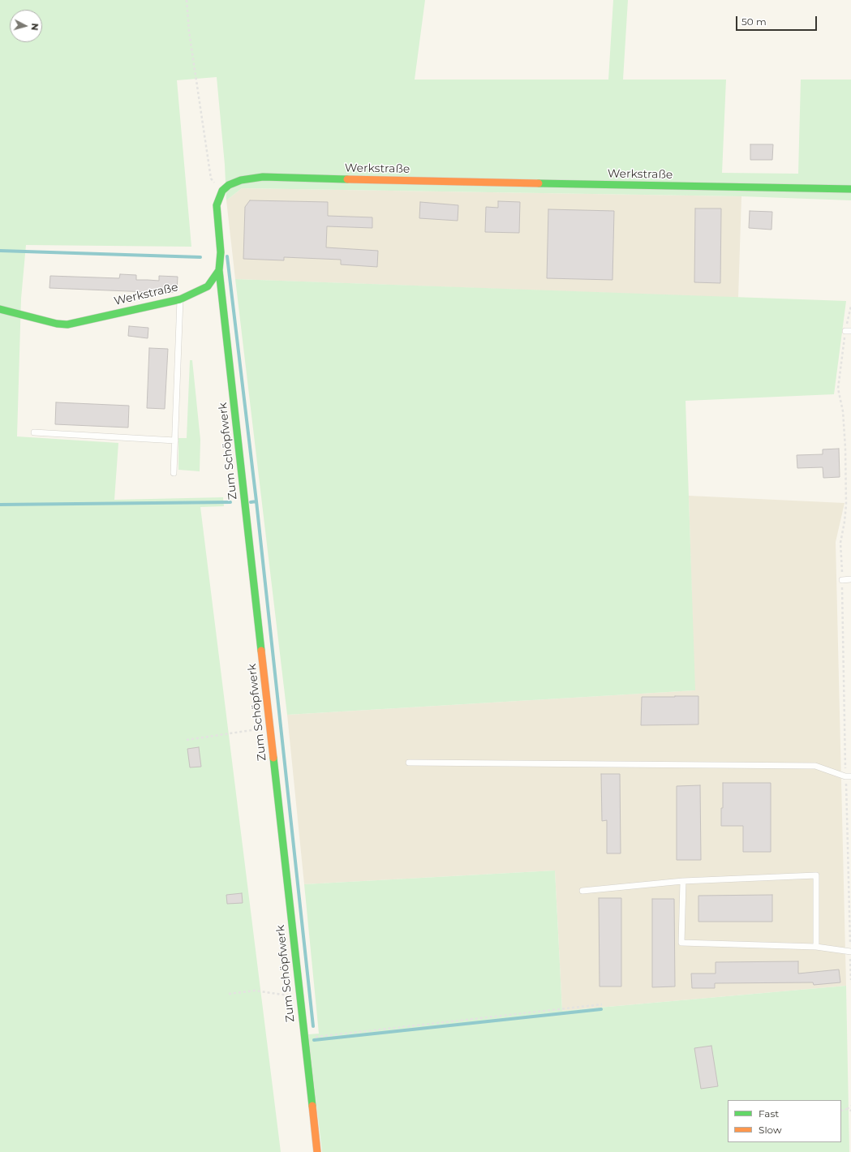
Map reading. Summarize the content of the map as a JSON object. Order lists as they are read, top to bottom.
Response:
{
  "streets": {
    "street": ["Werkstraße", "Zum Schöpfwerk"]
  },
  "crossings": [
    ["Werkstraße", "Zum Schöpfwerk"]
  ],
  "legend": ["Fast", "Slow"],
  "scale_bar": "50 m",
  "north": "right"
}
